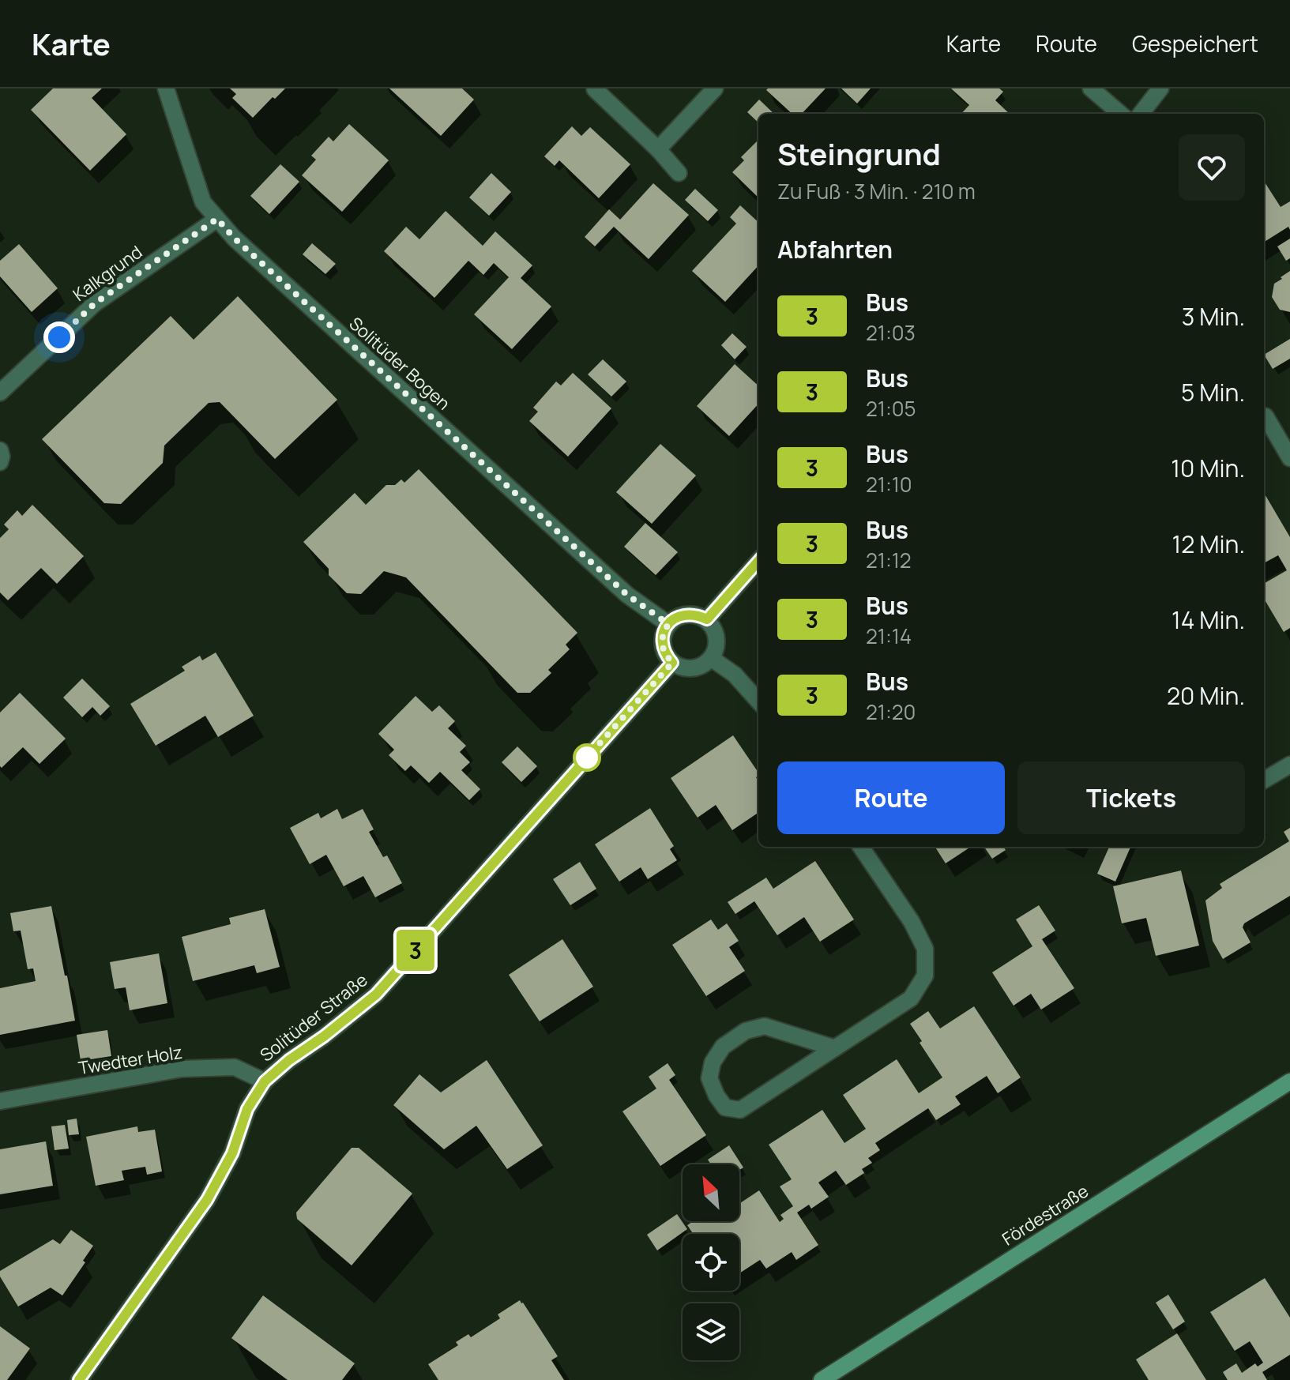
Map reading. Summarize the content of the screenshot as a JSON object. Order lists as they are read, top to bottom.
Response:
{
  "streets": {
    "main road": ["Fördestraße"],
    "street": [
      "Kalkgrund",
      "Solitüder Bogen",
      "Solitüder Straße",
      "Twedter Holz"
    ]
  },
  "crossings": [
    ["Kalkgrund", "Solitüder Bogen"],
    ["Solitüder Bogen", "Solitüder Straße"],
    ["Solitüder Straße", "Twedter Holz"]
  ],
  "lines": ["bus line 3"],
  "north": "top left",
  "page": {
    "header": "Karte",
    "nav": ["Karte", "Route", "Gespeichert"],
    "on_map": "3",
    "heading": [
      ["Steingrund", "Zu Fuß · 3 Min. · 210 m"],
      "Abfahrten"
    ],
    "list": [
      {
        "mark": "3",
        "name": "Bus",
        "note": "21:03",
        "value": "3 Min."
      },
      {
        "mark": "3",
        "name": "Bus",
        "note": "21:05",
        "value": "5 Min."
      },
      {
        "mark": "3",
        "name": "Bus",
        "note": "21:10",
        "value": "10 Min."
      },
      {
        "mark": "3",
        "name": "Bus",
        "note": "21:12",
        "value": "12 Min."
      },
      {
        "mark": "3",
        "name": "Bus",
        "note": "21:14",
        "value": "14 Min."
      },
      {
        "mark": "3",
        "name": "Bus",
        "note": "21:20",
        "value": "20 Min."
      }
    ],
    "buttons": ["Route", "Tickets"]
  }
}
